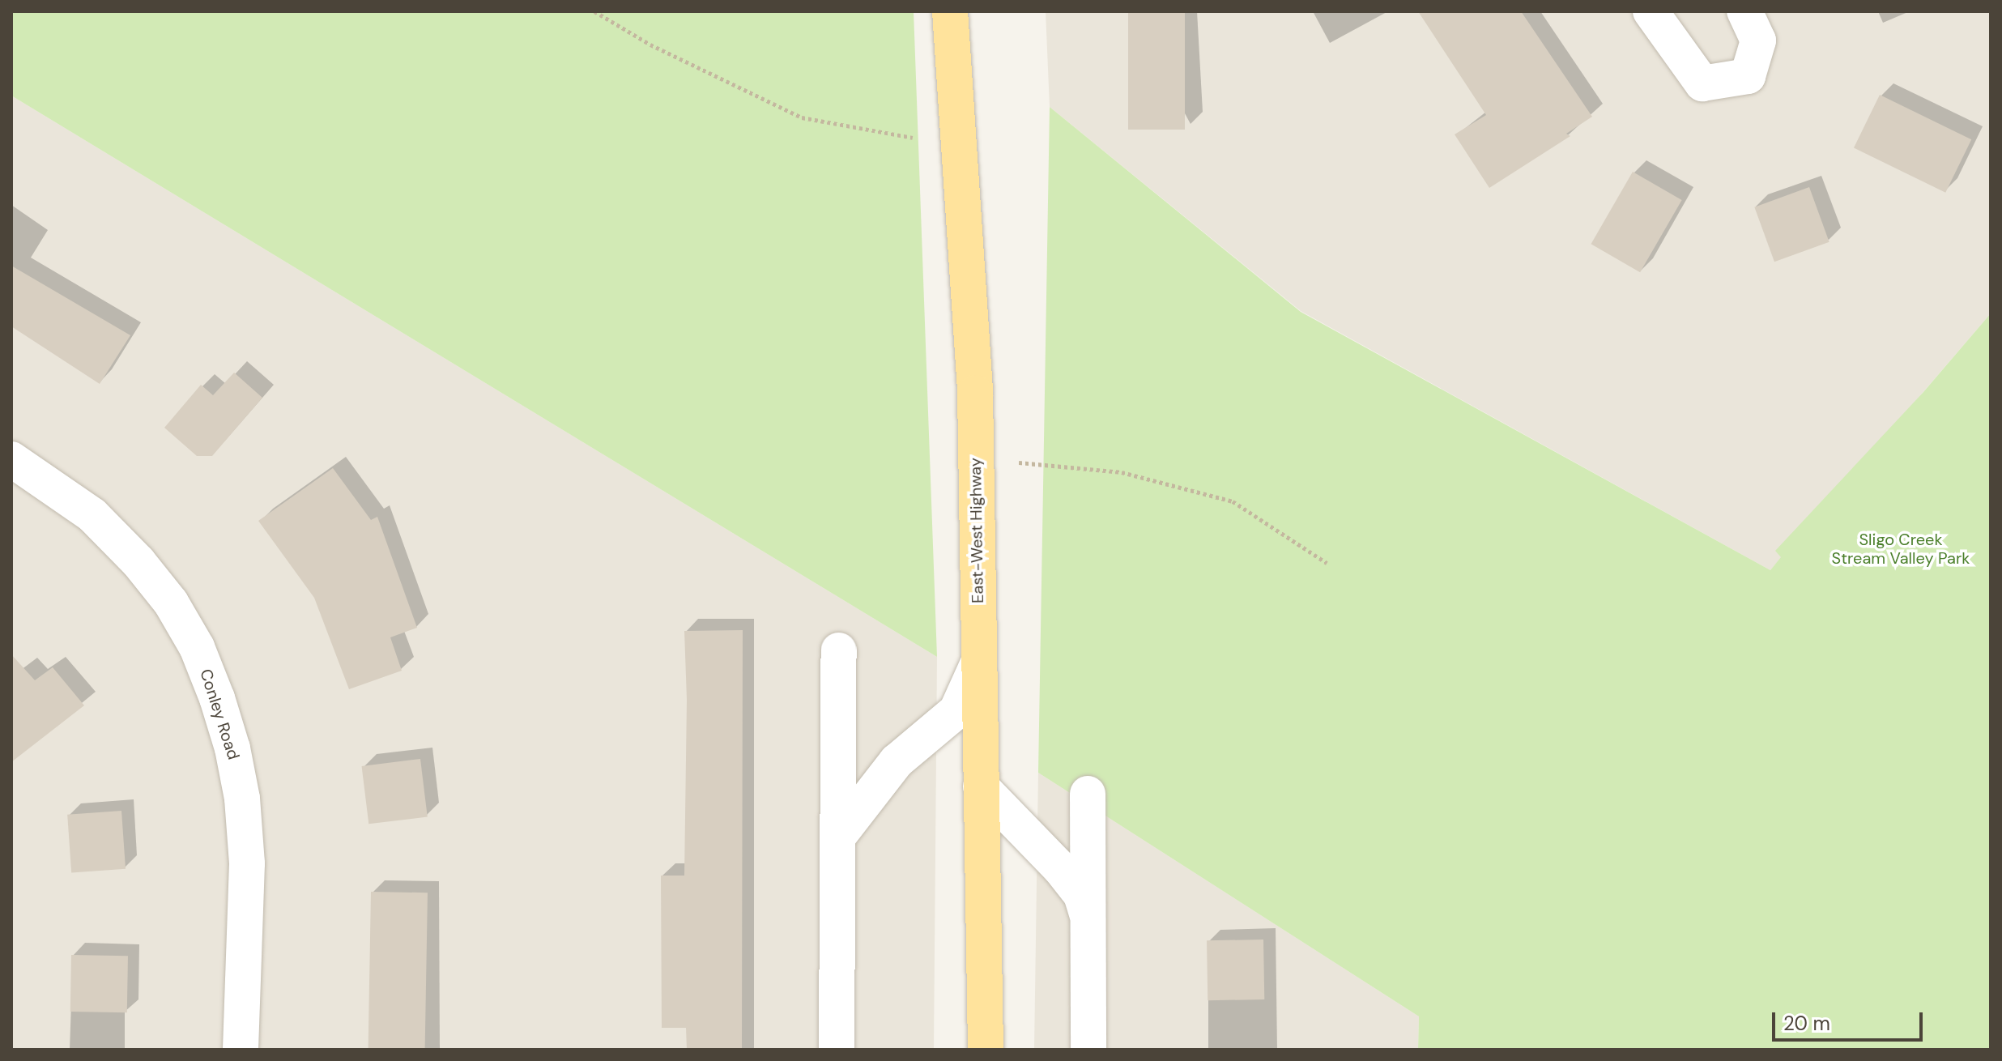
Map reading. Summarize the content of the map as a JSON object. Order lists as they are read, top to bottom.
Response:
{
  "streets": {
    "main road": ["East-West Highway"],
    "street": ["Conley Road"]
  },
  "parks": ["Sligo Creek Stream Valley Park"],
  "scale_bar": "20 m"
}
